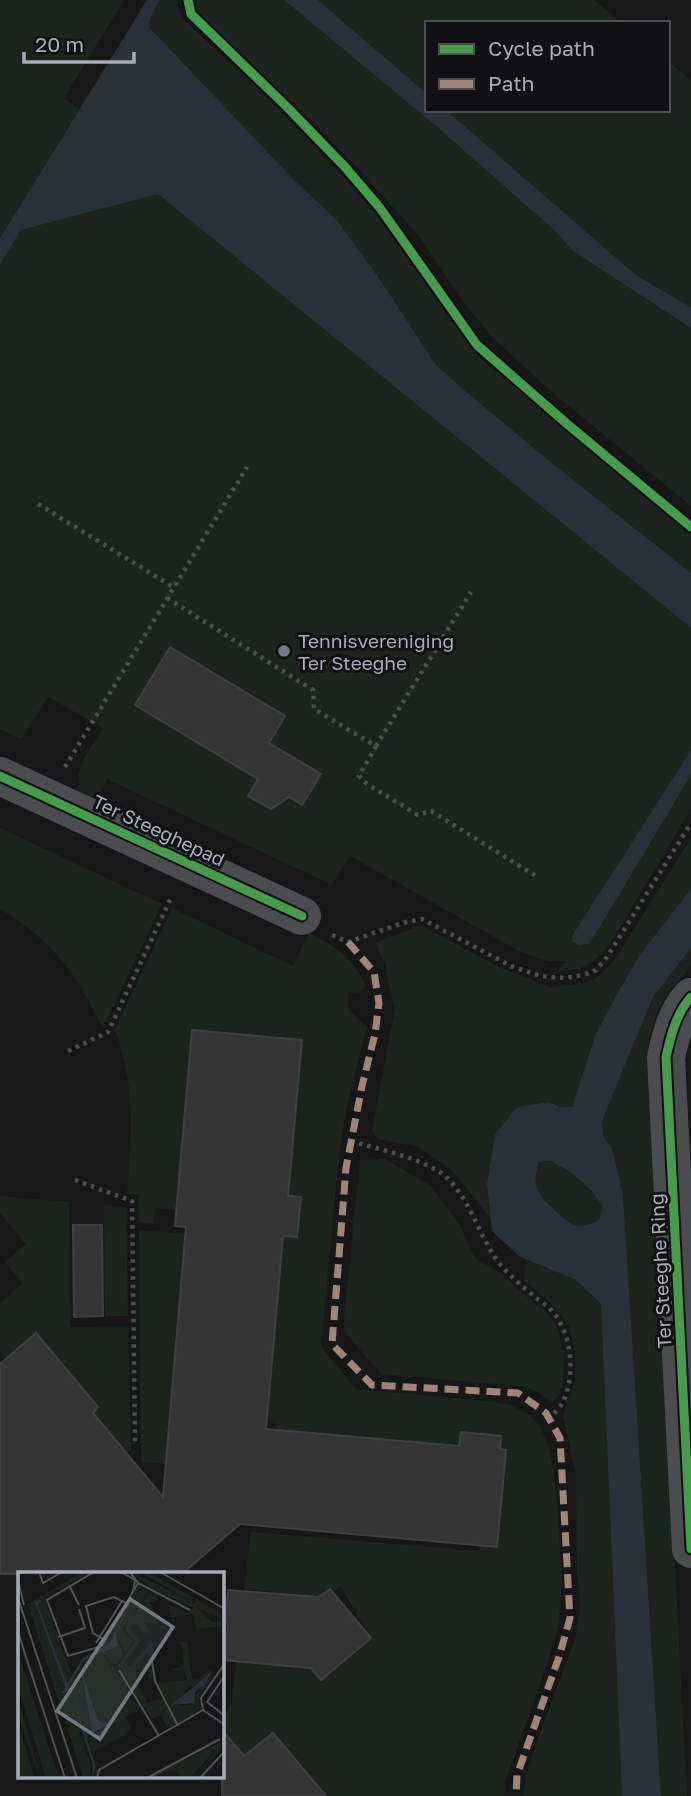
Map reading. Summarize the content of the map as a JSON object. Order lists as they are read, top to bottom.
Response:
{
  "streets": {
    "street": ["Ter Steeghepad", "Ter Steeghe Ring"]
  },
  "places": ["Tennisvereniging Ter Steeghe"],
  "legend": ["Cycle path", "Path"],
  "scale_bar": "20 m"
}
